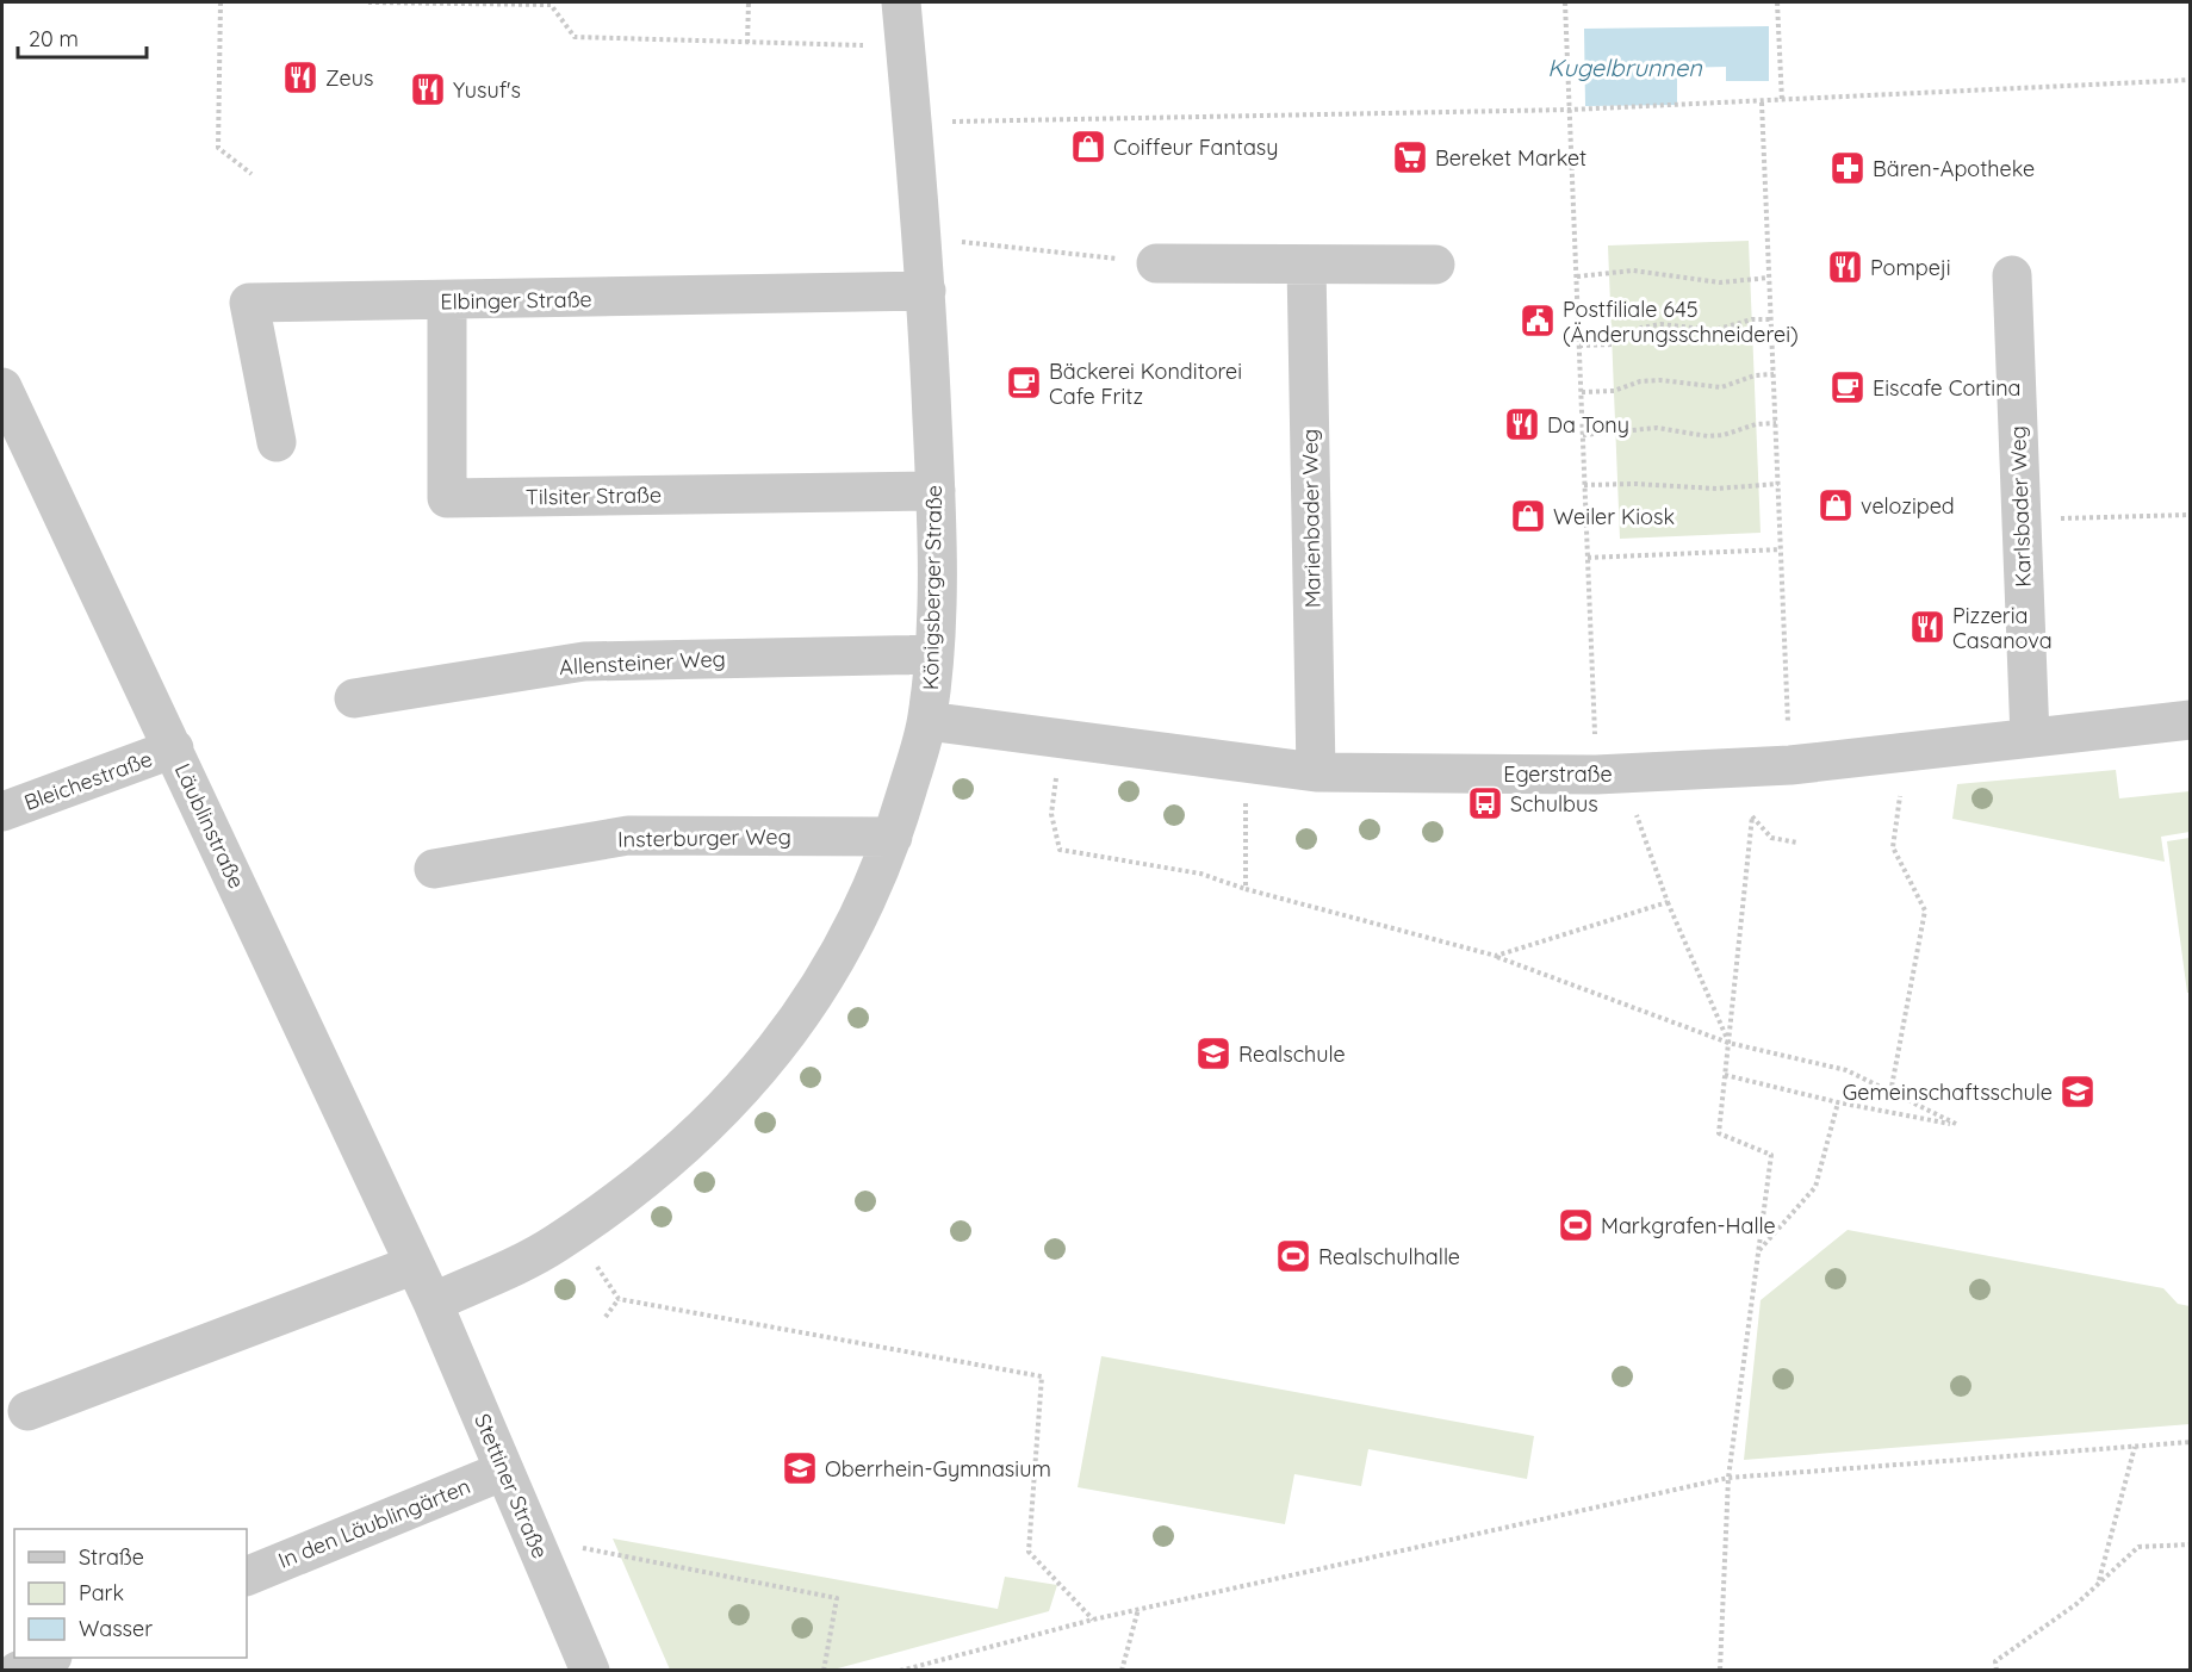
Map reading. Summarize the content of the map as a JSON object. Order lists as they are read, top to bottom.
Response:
{
  "streets": {
    "street": [
      "Elbinger Straße",
      "Tilsiter Straße",
      "Karlsbader Weg",
      "Marienbader Weg",
      "Königsberger Straße",
      "Allensteiner Weg",
      "Egerstraße",
      "Bleichestraße",
      "Läublinstraße",
      "Insterburger Weg",
      "Stettiner Straße",
      "In den Läublingärten"
    ]
  },
  "crossings": [
    ["Elbinger Straße", "Tilsiter Straße"],
    ["Elbinger Straße", "Königsberger Straße"],
    ["Tilsiter Straße", "Königsberger Straße"],
    ["Karlsbader Weg", "Egerstraße"],
    ["Marienbader Weg", "Egerstraße"],
    ["Königsberger Straße", "Allensteiner Weg"],
    ["Königsberger Straße", "Egerstraße"],
    ["Königsberger Straße", "Läublinstraße"],
    ["Königsberger Straße", "Insterburger Weg"],
    ["Königsberger Straße", "Stettiner Straße"],
    ["Bleichestraße", "Läublinstraße"],
    ["Läublinstraße", "Stettiner Straße"],
    ["Stettiner Straße", "In den Läublingärten"]
  ],
  "water": ["Kugelbrunnen"],
  "places": {
    "restaurant": [
      "Zeus",
      "Yusuf's",
      "Pompeji",
      "Da Tony",
      "Pizzeria Casanova"
    ],
    "shop": ["Coiffeur Fantasy", "veloziped", "Weiler Kiosk"],
    "supermarket": ["Bereket Market"],
    "pharmacy": ["Bären-Apotheke"],
    "public building": ["Postfiliale 645 (Änderungsschneiderei)"],
    "cafe": ["Bäckerei Konditorei Cafe Fritz", "Eiscafe Cortina"],
    "bus stop": ["Schulbus"],
    "school or university": ["Realschule", "Gemeinschaftsschule", "Oberrhein-Gymnasium"],
    "sports": ["Markgrafen-Halle", "Realschulhalle"]
  },
  "legend": ["Straße", "Park", "Wasser"],
  "scale_bar": "20 m"
}
